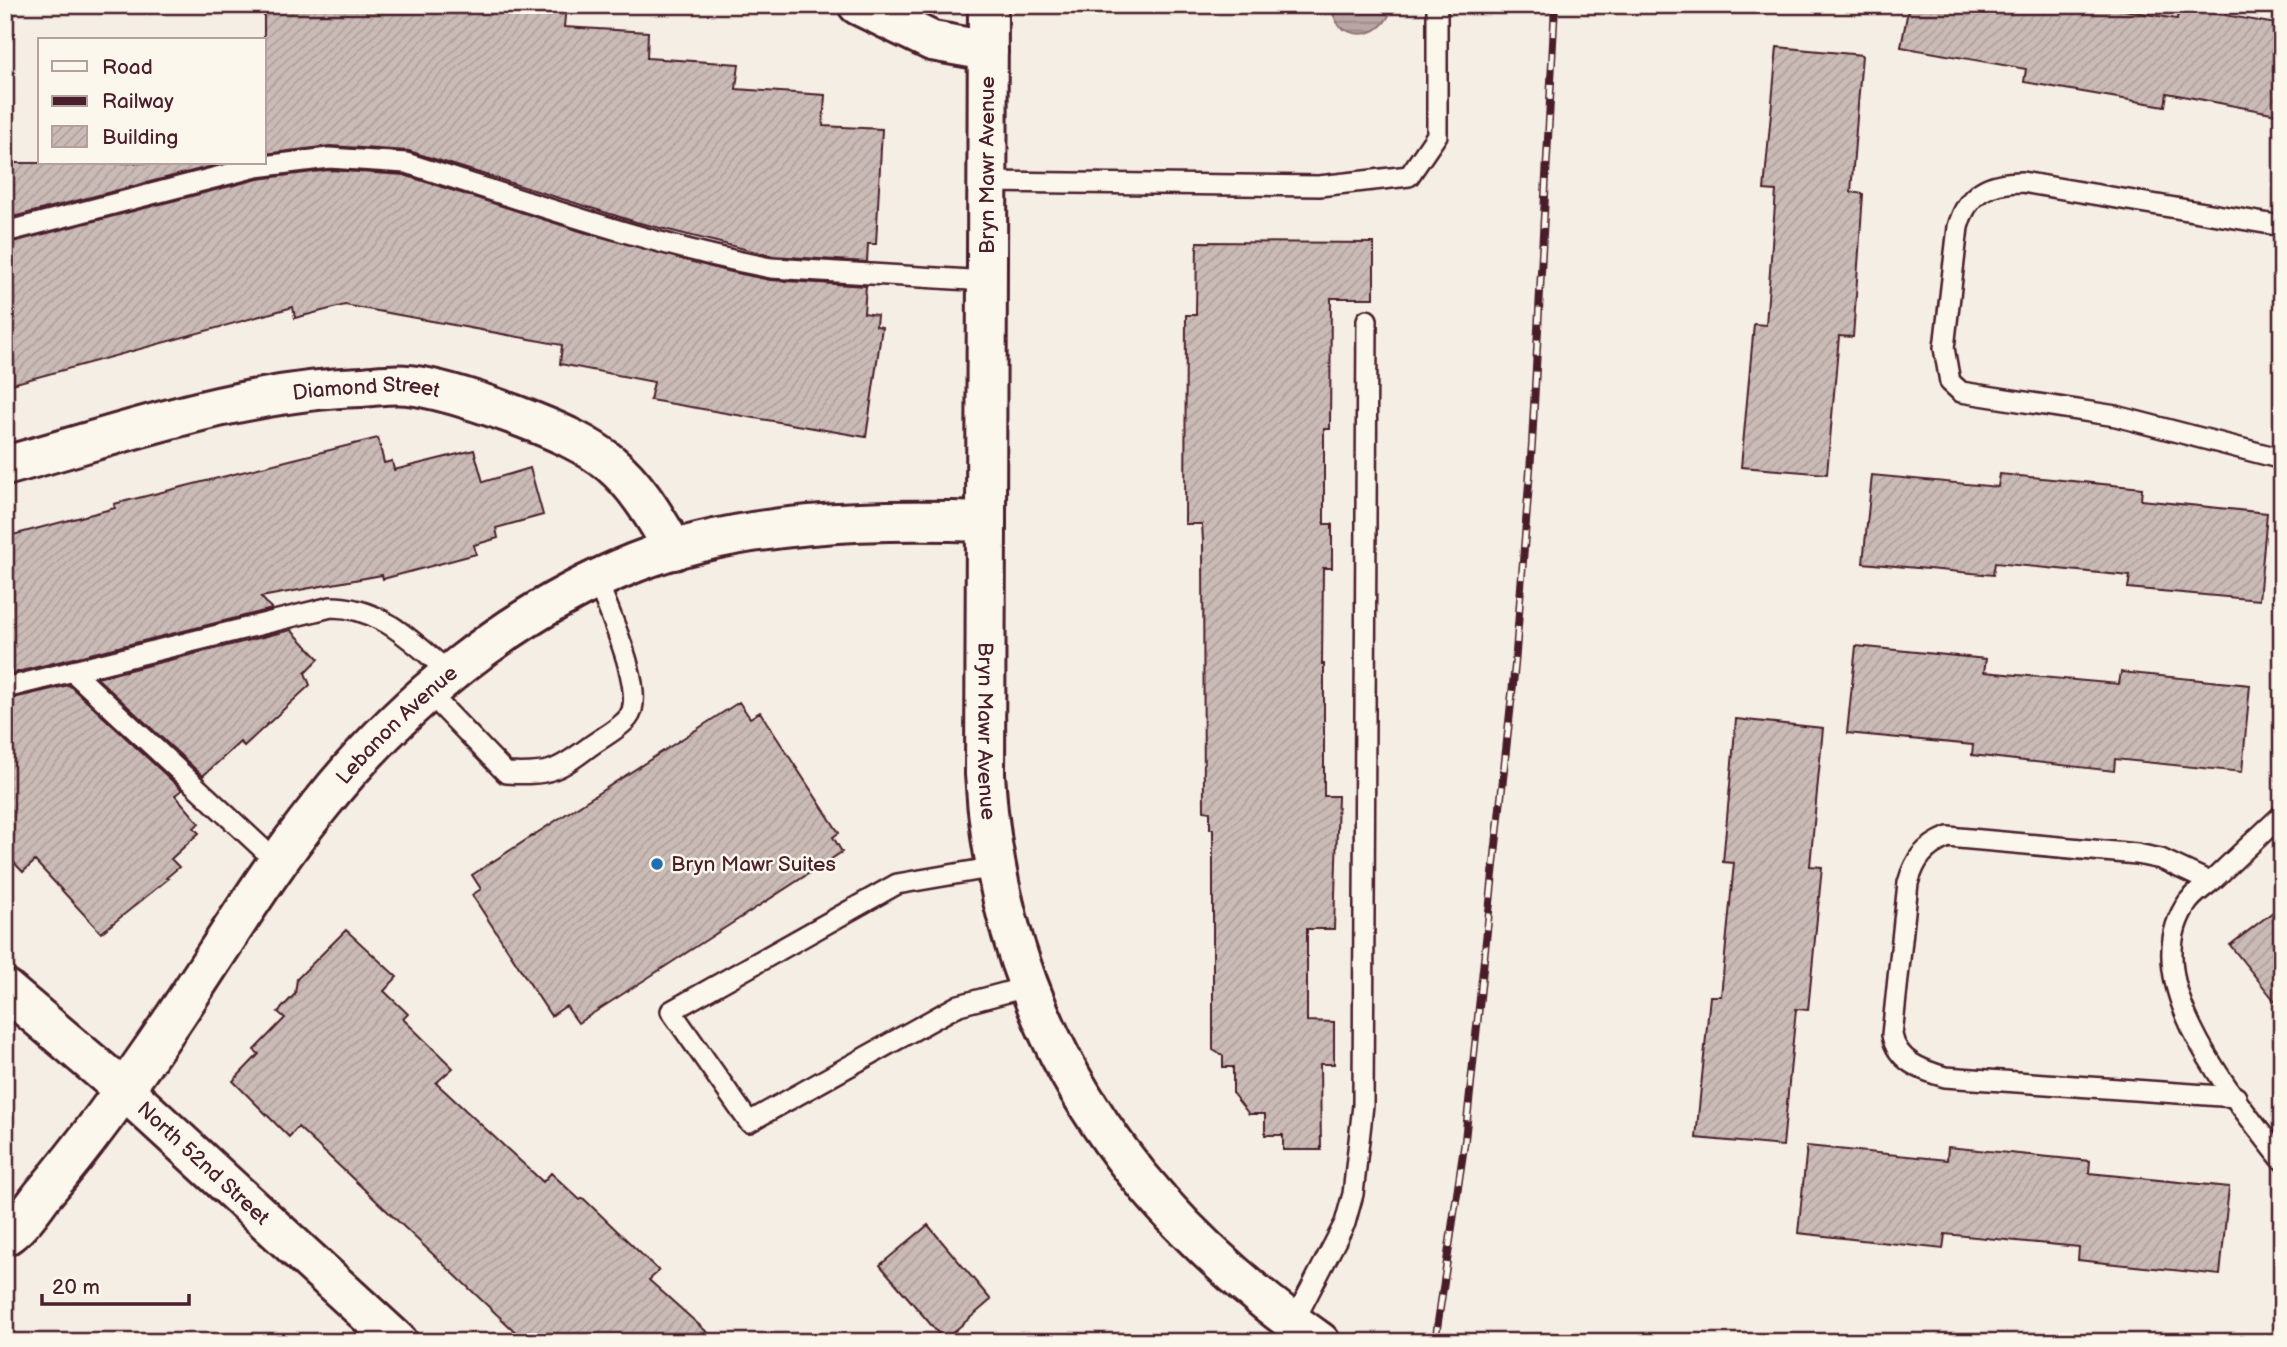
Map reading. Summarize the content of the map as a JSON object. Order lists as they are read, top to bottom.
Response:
{
  "streets": {
    "street": [
      "Bryn Mawr Avenue",
      "Diamond Street",
      "Lebanon Avenue",
      "North 52nd Street"
    ]
  },
  "crossings": [
    ["Bryn Mawr Avenue", "Lebanon Avenue"],
    ["Diamond Street", "Lebanon Avenue"],
    ["Lebanon Avenue", "North 52nd Street"]
  ],
  "places": ["Bryn Mawr Suites"],
  "legend": ["Road", "Railway", "Building"],
  "scale_bar": "20 m"
}
